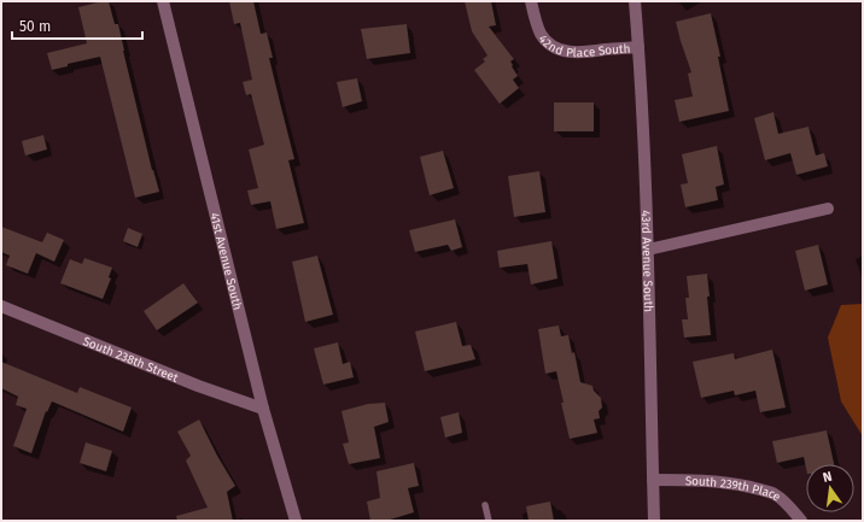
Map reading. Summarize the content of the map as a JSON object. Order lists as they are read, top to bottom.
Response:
{
  "streets": {
    "street": [
      "42nd Place South",
      "43rd Avenue South",
      "41st Avenue South",
      "South 238th Street",
      "South 239th Place"
    ]
  },
  "crossings": [
    ["42nd Place South", "43rd Avenue South"],
    ["43rd Avenue South", "South 239th Place"],
    ["41st Avenue South", "South 238th Street"]
  ],
  "scale_bar": "50 m",
  "north": "top"
}
